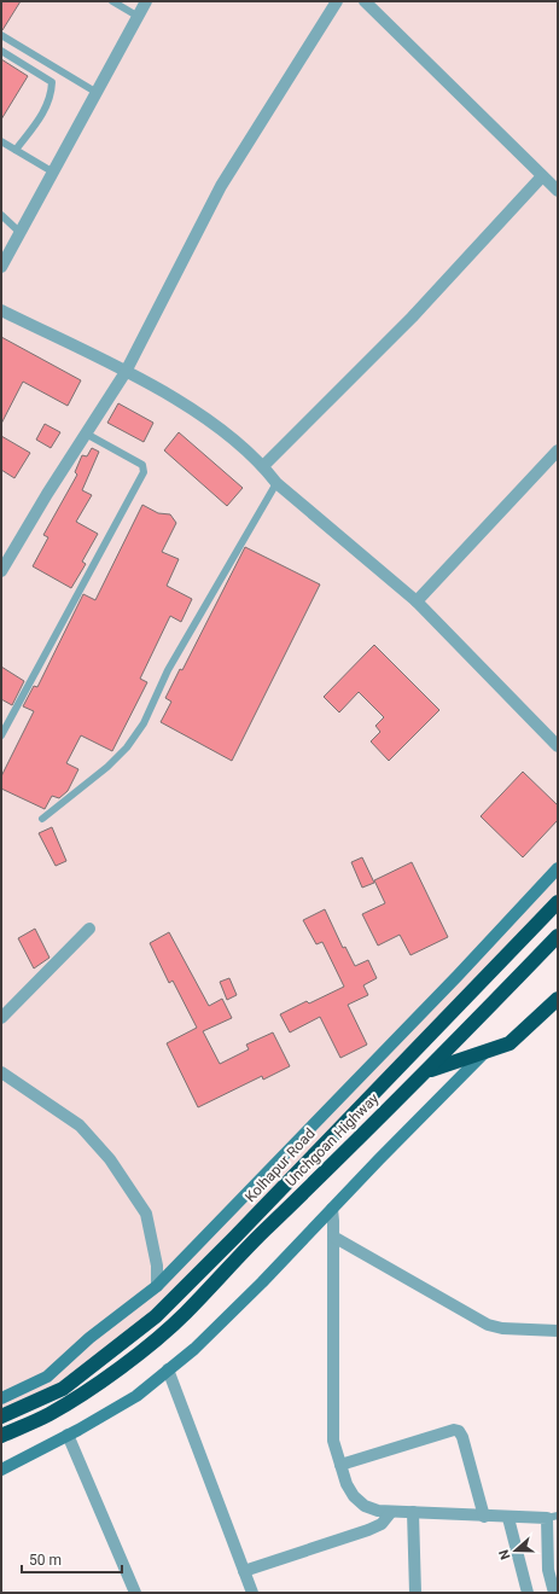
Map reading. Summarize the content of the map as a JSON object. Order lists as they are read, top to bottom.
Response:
{
  "streets": {
    "highway": ["Unchgoan Highway", "Kolhapur Road"]
  },
  "scale_bar": "50 m",
  "north": "left"
}
